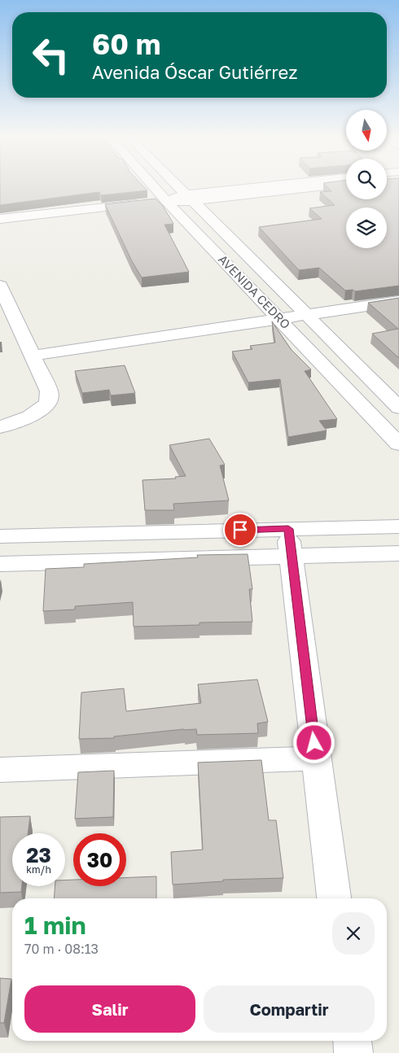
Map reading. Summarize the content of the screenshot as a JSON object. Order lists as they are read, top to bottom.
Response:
{
  "streets": {
    "street": ["AVENIDA CEDRO"]
  },
  "north": "bottom",
  "page": {
    "turn": ["60 m", "Avenida Óscar Gutiérrez"],
    "speed": "23 km/h",
    "limit": "30",
    "heading": ["1 min", "70 m · 08:13"],
    "buttons": ["Salir", "Compartir"]
  }
}
